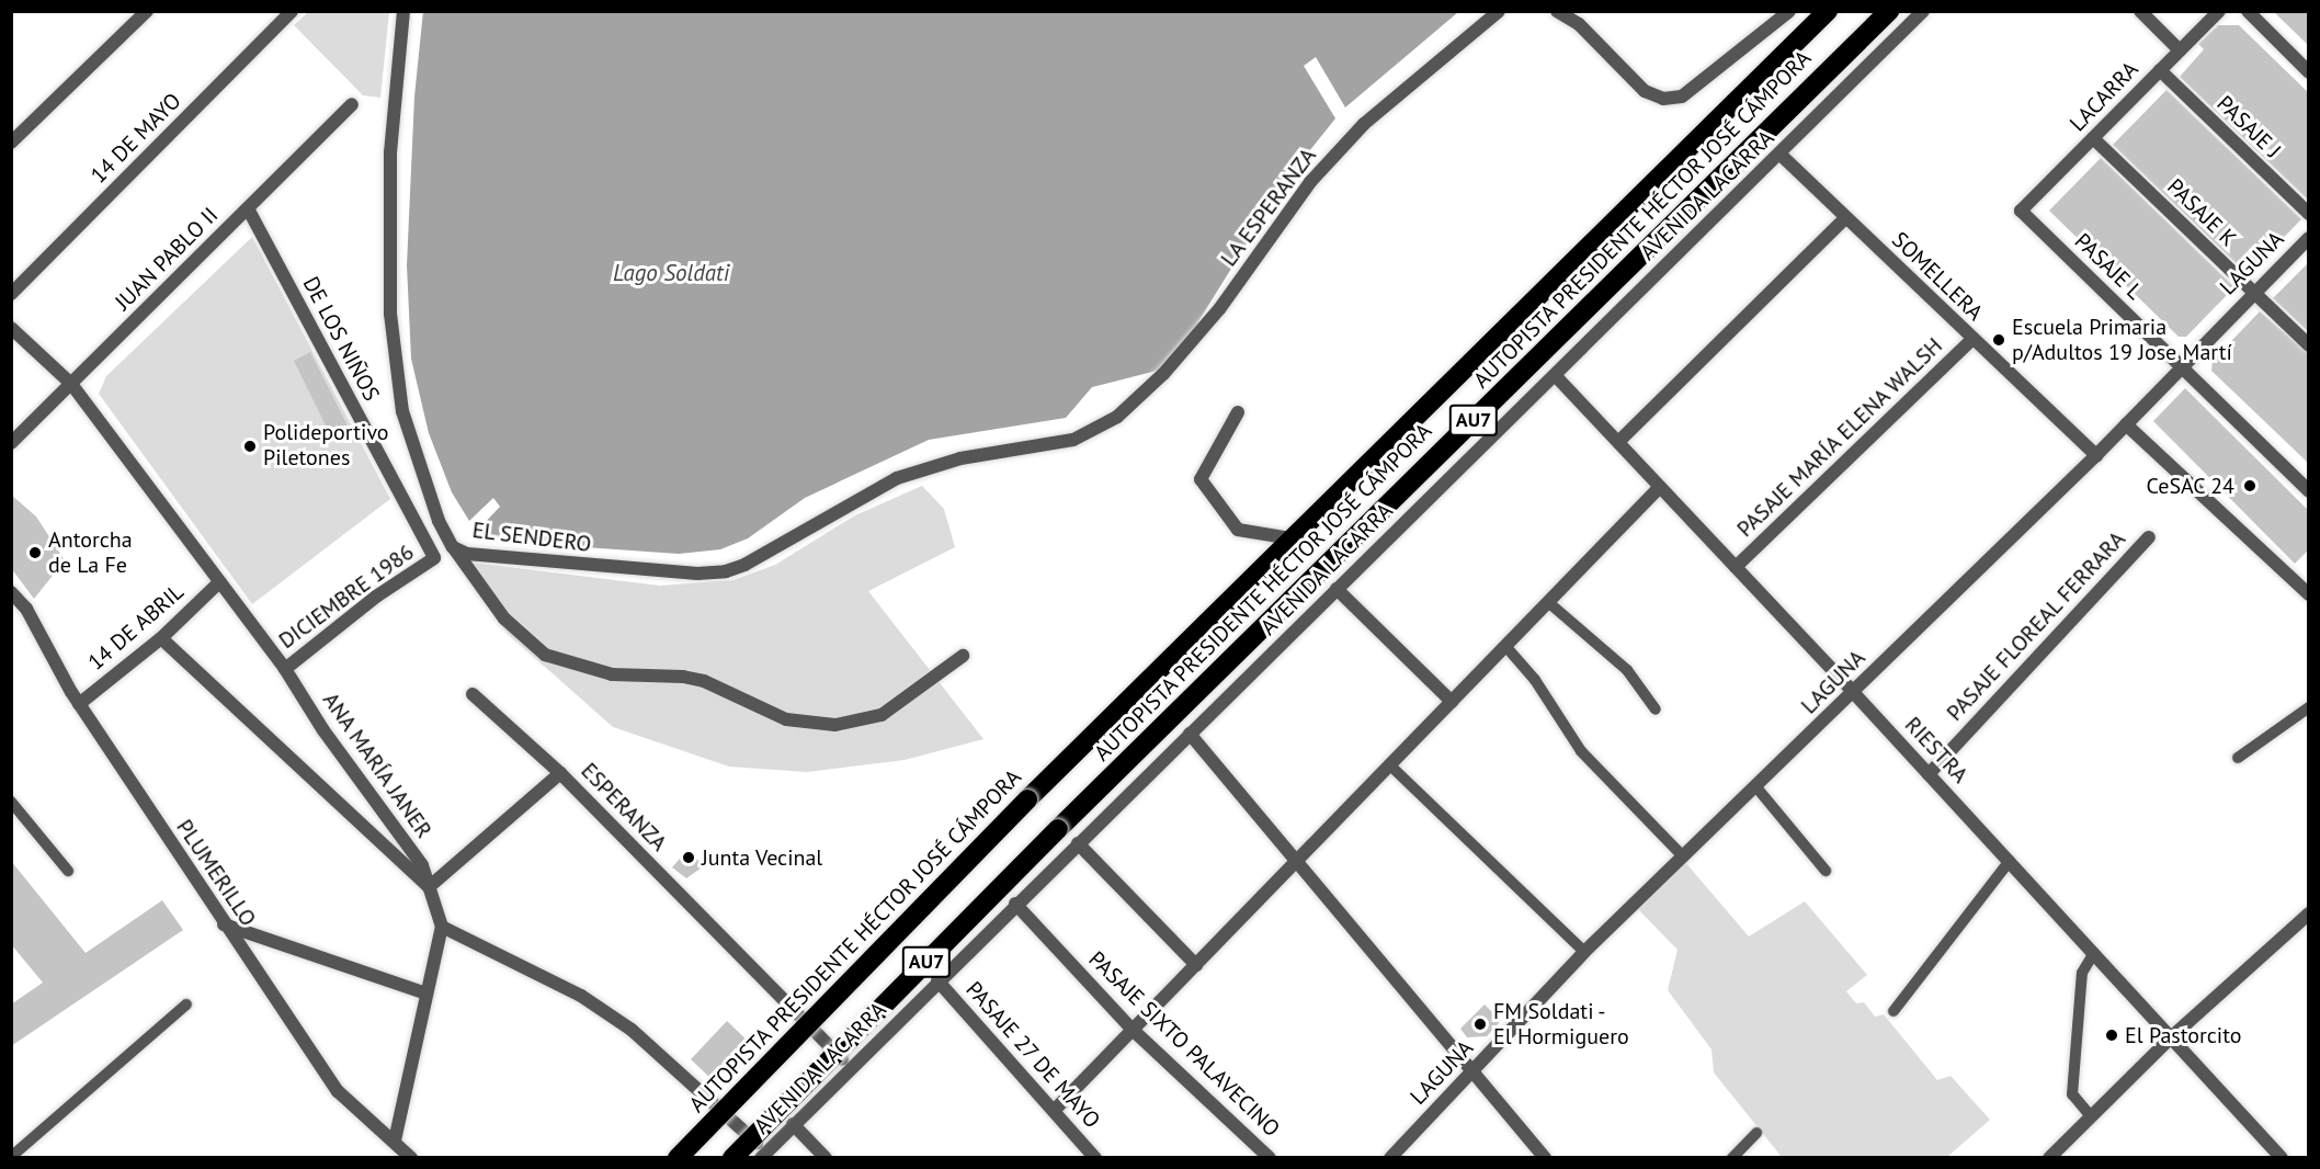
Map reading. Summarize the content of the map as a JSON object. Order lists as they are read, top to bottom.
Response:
{
  "streets": {
    "highway": ["AUTOPISTA PRESIDENTE HÉCTOR JOSÉ CÁMPORA", "AU7"],
    "street": [
      "LACARRA",
      "PASAJE J",
      "14 DE MAYO",
      "AVENIDA LACARRA",
      "LA ESPERANZA",
      "PASAJE K",
      "JUAN PABLO II",
      "LAGUNA",
      "PASAJE L",
      "SOMELLERA",
      "DE LOS NIÑOS",
      "PASAJE MARÍA ELENA WALSH",
      "EL SENDERO",
      "DICIEMBRE 1986",
      "PASAJE FLOREAL FERRARA",
      "14 DE ABRIL",
      "RIESTRA",
      "ANA MARÍA JANER",
      "ESPERANZA",
      "PLUMERILLO",
      "PASAJE SIXTO PALAVECINO",
      "PASAJE 27 DE MAYO"
    ]
  },
  "crossings": [
    ["LACARRA", "PASAJE J"],
    ["LACARRA", "PASAJE K"],
    ["LACARRA", "PASAJE L"],
    ["AVENIDA LACARRA", "SOMELLERA"],
    ["AVENIDA LACARRA", "RIESTRA"],
    ["AVENIDA LACARRA", "ESPERANZA"],
    ["AVENIDA LACARRA", "PASAJE SIXTO PALAVECINO"],
    ["AVENIDA LACARRA", "PASAJE 27 DE MAYO"],
    ["LA ESPERANZA", "EL SENDERO"],
    ["PASAJE K", "LAGUNA"],
    ["JUAN PABLO II", "DE LOS NIÑOS"],
    ["JUAN PABLO II", "ANA MARÍA JANER"],
    ["LAGUNA", "PASAJE L"],
    ["LAGUNA", "SOMELLERA"],
    ["LAGUNA", "RIESTRA"],
    ["SOMELLERA", "PASAJE MARÍA ELENA WALSH"],
    ["DE LOS NIÑOS", "DICIEMBRE 1986"],
    ["PASAJE MARÍA ELENA WALSH", "RIESTRA"],
    ["DICIEMBRE 1986", "ANA MARÍA JANER"],
    ["PASAJE FLOREAL FERRARA", "RIESTRA"],
    ["14 DE ABRIL", "ANA MARÍA JANER"],
    ["14 DE ABRIL", "PLUMERILLO"]
  ],
  "water": ["Lago Soldati"],
  "places": [
    "Escuela Primaria p/Adultos 19 Jose Martí",
    "Polideportivo Piletones",
    "CeSAC 24",
    "Antorcha de La Fe",
    "Junta Vecinal",
    "FM Soldati - El Hormiguero",
    "El Pastorcito"
  ]
}
